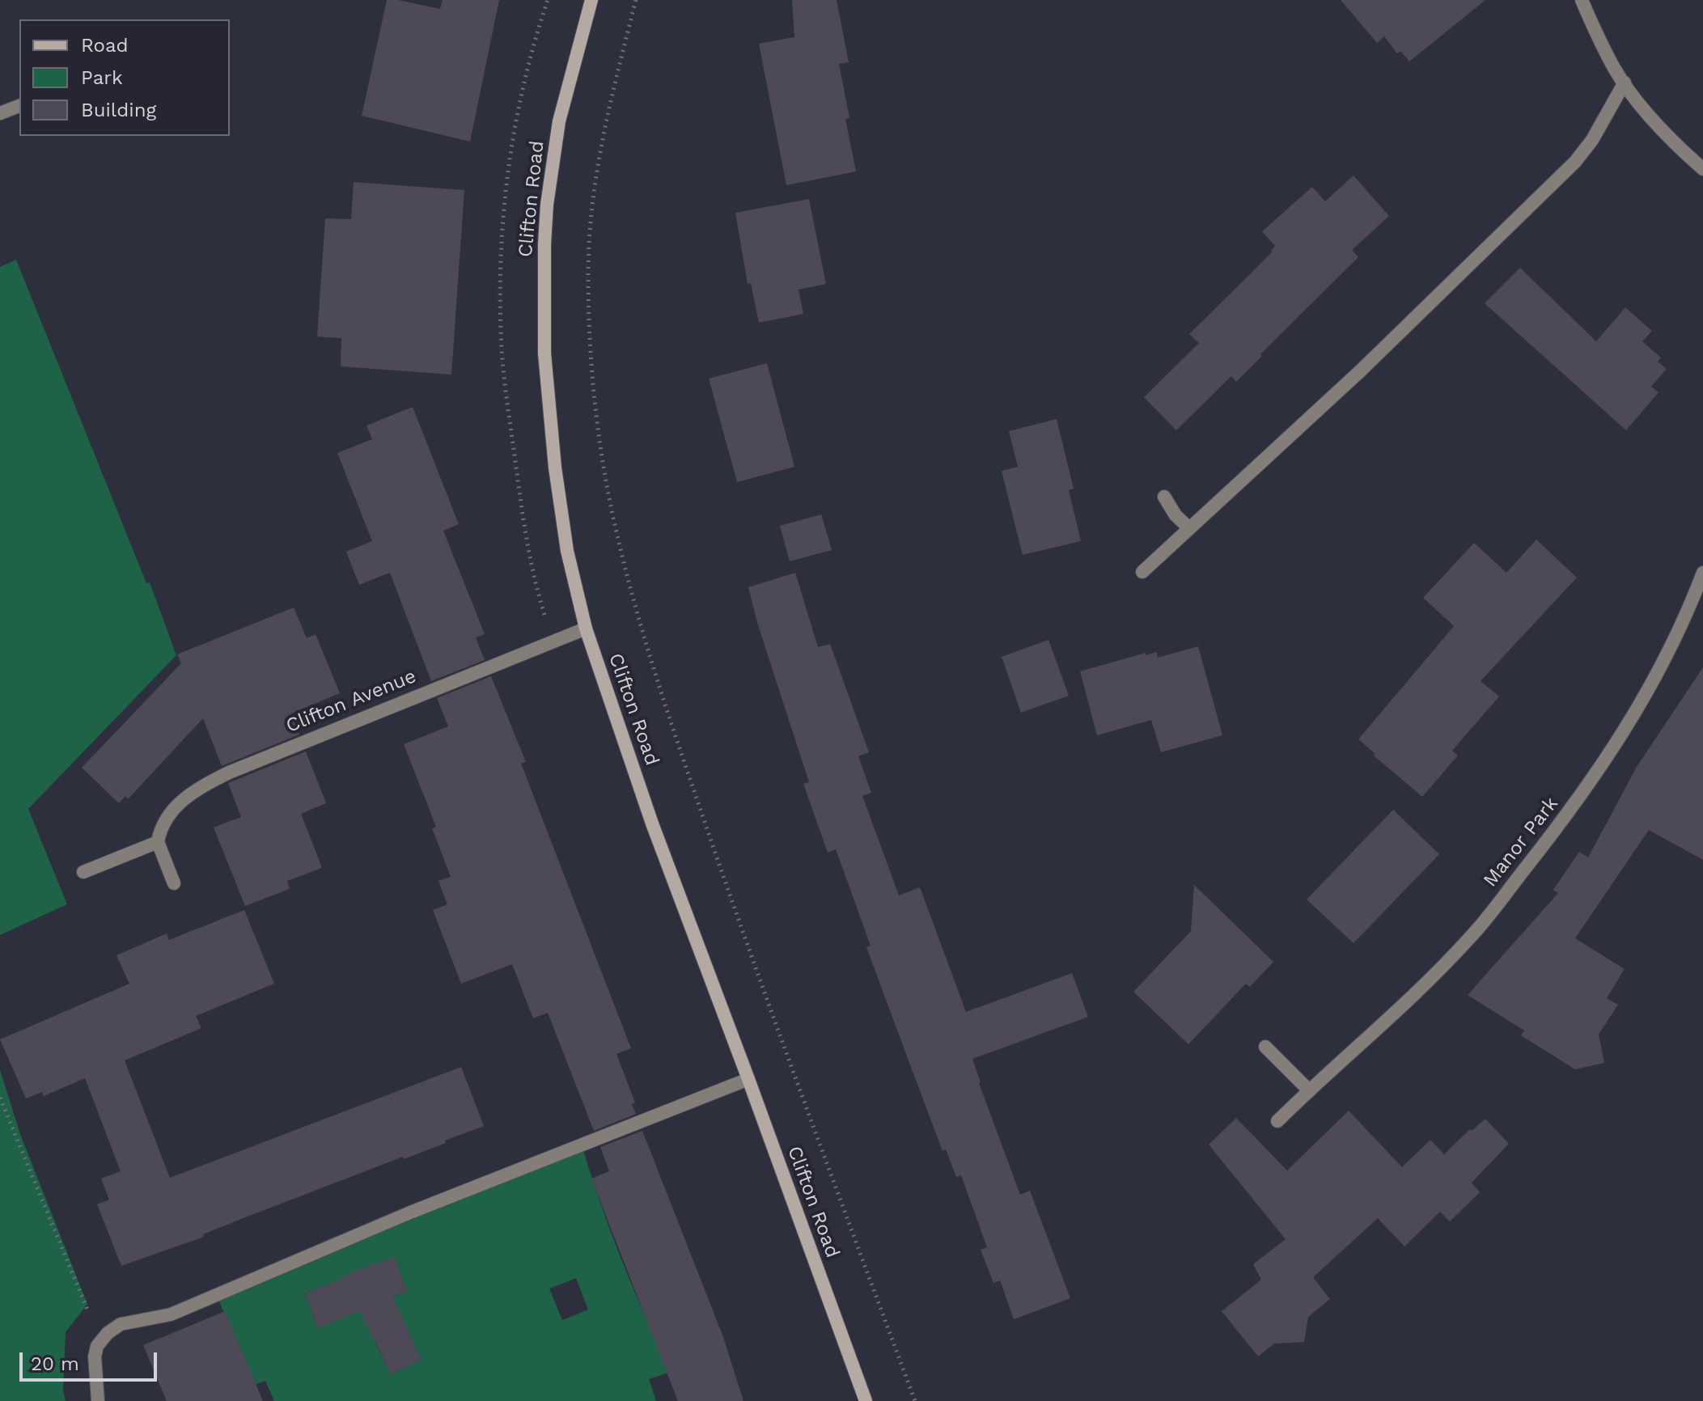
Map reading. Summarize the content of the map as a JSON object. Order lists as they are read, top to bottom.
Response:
{
  "streets": {
    "street": ["Clifton Road", "Clifton Avenue", "Manor Park"]
  },
  "crossings": [
    ["Clifton Road", "Clifton Avenue"]
  ],
  "legend": ["Road", "Park", "Building"],
  "scale_bar": "20 m"
}
